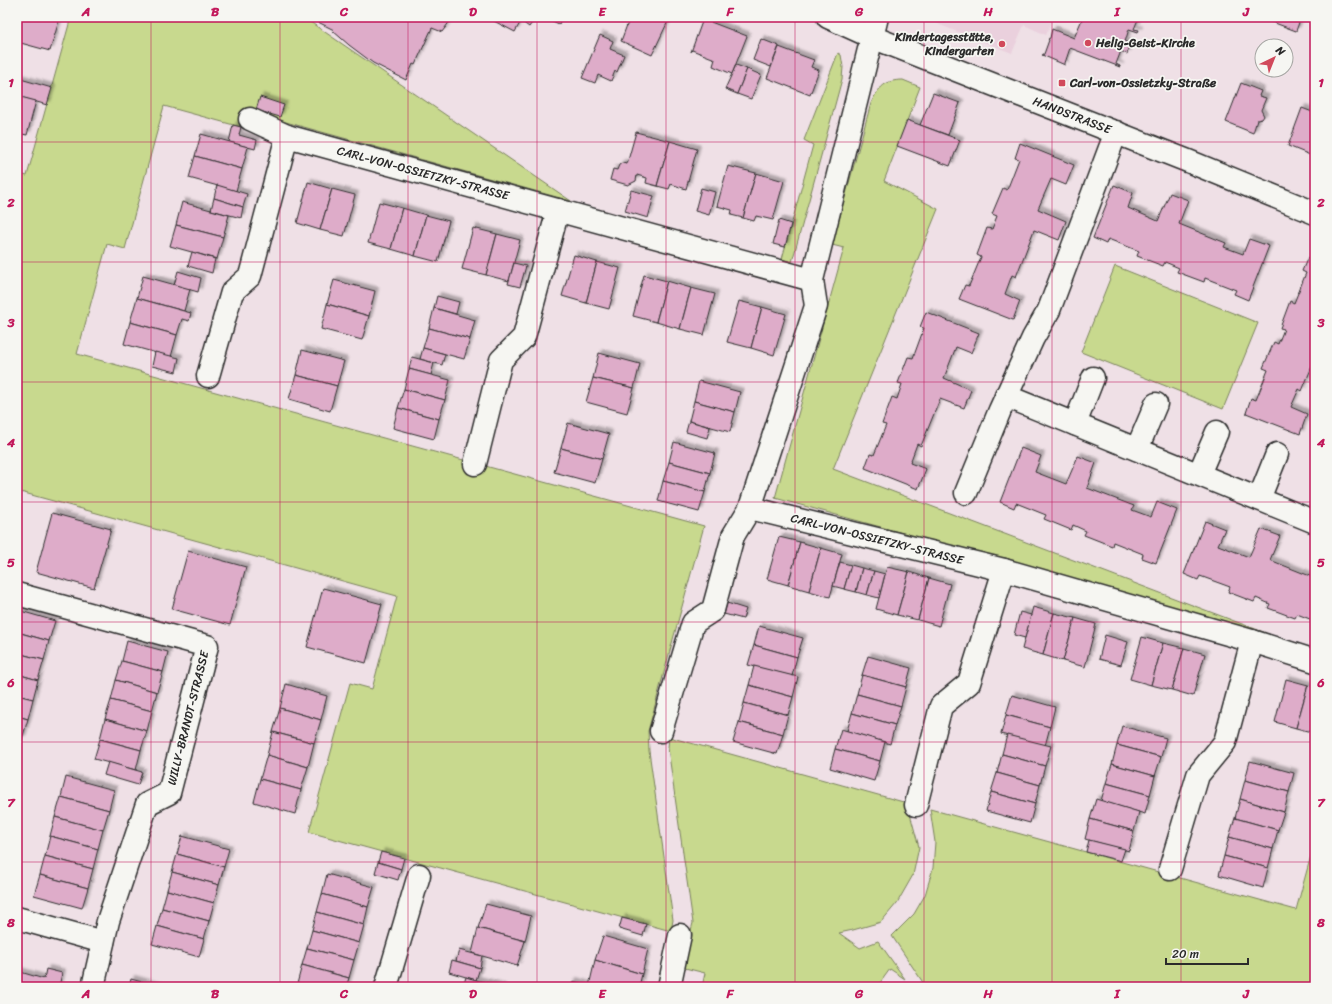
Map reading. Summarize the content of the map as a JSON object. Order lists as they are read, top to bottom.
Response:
{
  "streets": {
    "street": ["HANDSTRASSE", "CARL-VON-OSSIETZKY-STRASSE", "WILLY-BRANDT-STRASSE"]
  },
  "places": {
    "other": ["Helig-Geist-Kirche", "Kindertagesstätte, Kindergarten"],
    "transit": ["Carl-von-Ossietzky-Straße"]
  },
  "scale_bar": "20 m",
  "north": "top right",
  "grid": {
    "columns": [
      "A",
      "B",
      "C",
      "D",
      "E",
      "F",
      "G",
      "H",
      "I",
      "J"
    ],
    "rows": [
      "1",
      "2",
      "3",
      "4",
      "5",
      "6",
      "7",
      "8"
    ]
  }
}
